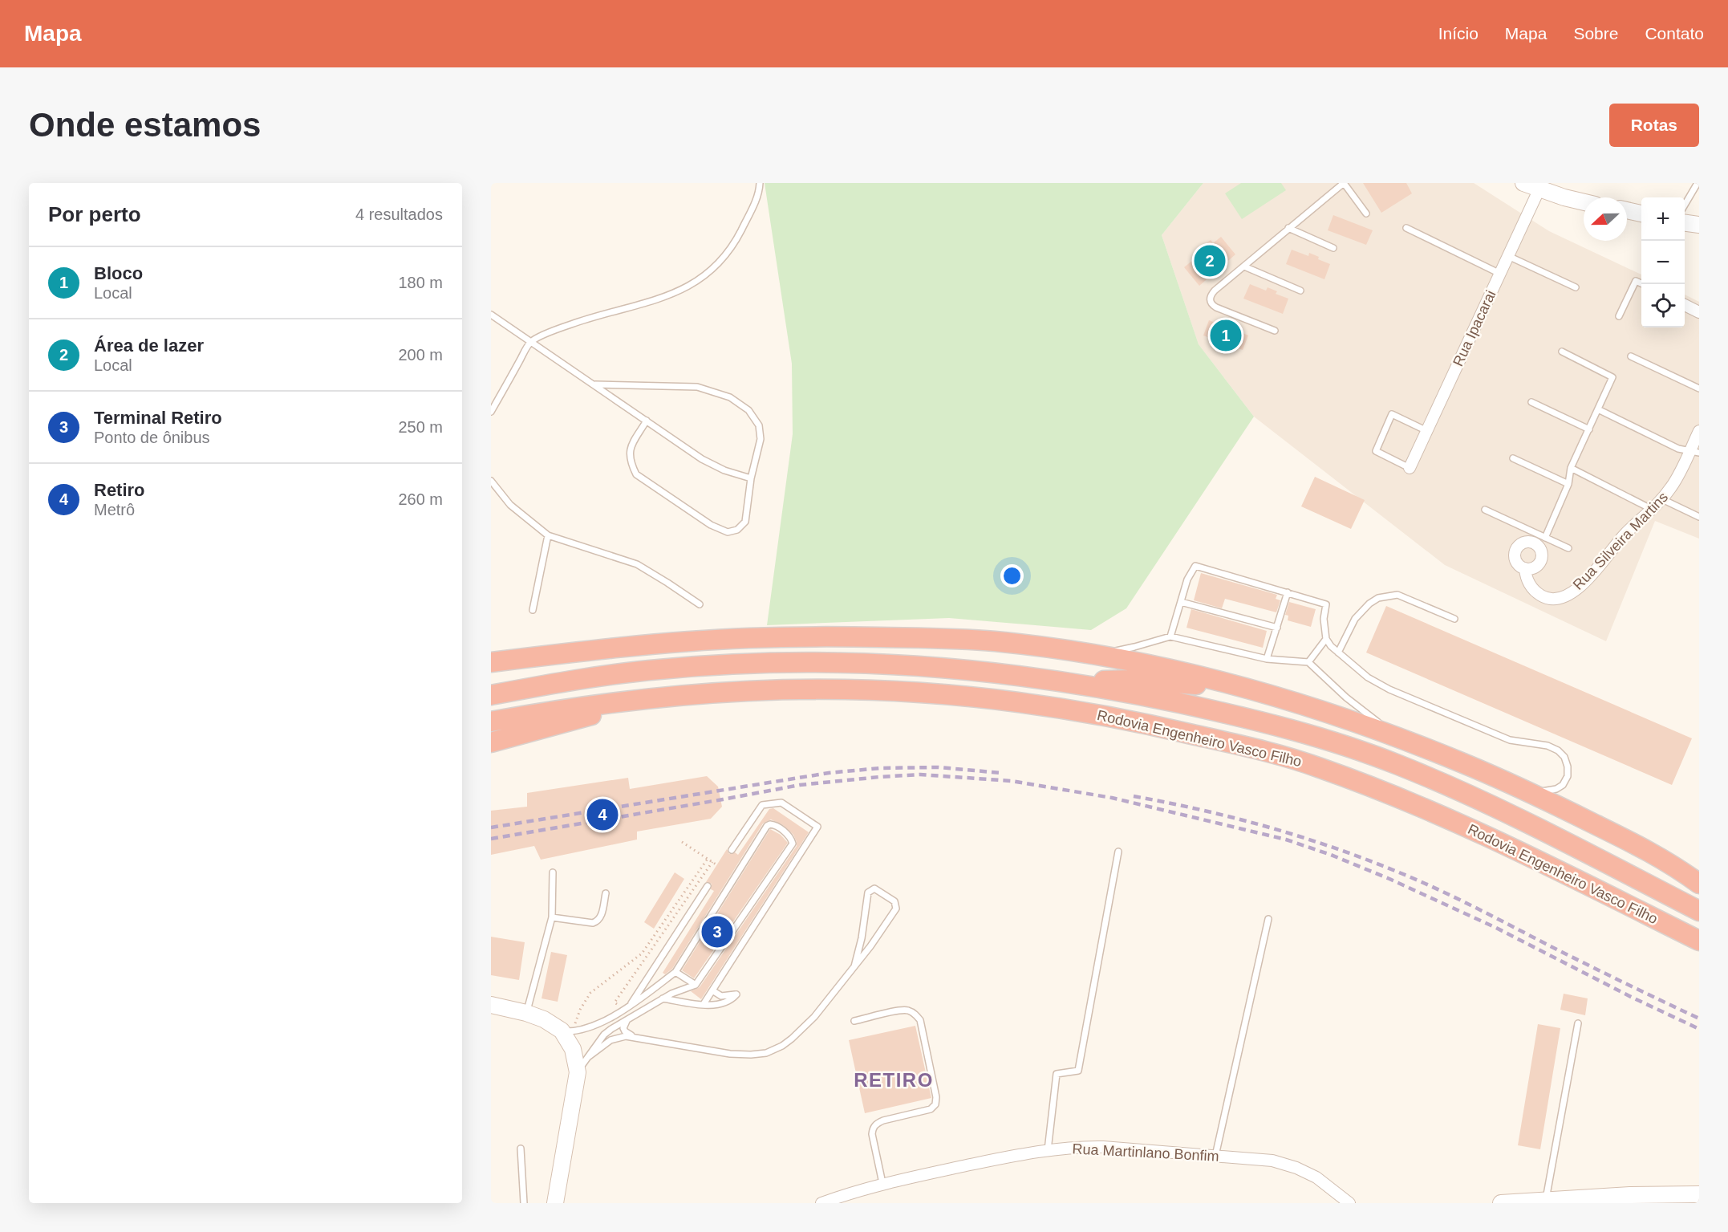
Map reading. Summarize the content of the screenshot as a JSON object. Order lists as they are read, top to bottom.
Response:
{
  "streets": {
    "highway": ["Rodovia Engenheiro Vasco Filho"],
    "street": ["Rua Ipacarai", "Rua Silveira Martins", "Rua Martinlano Bonfim"]
  },
  "districts": ["RETIRO"],
  "north": "left",
  "page": {
    "header": "Mapa",
    "nav": [
      "Início",
      "Mapa",
      "Sobre",
      "Contato"
    ],
    "buttons": "Rotas",
    "title": "Onde estamos",
    "heading": ["Por perto", "4 resultados"],
    "map_buttons": ["+", "−"],
    "pins": [
      "2",
      "1",
      "4",
      "3"
    ],
    "list": [
      {
        "mark": "1",
        "name": "Bloco",
        "note": "Local",
        "value": "180 m"
      },
      {
        "mark": "2",
        "name": "Área de lazer",
        "note": "Local",
        "value": "200 m"
      },
      {
        "mark": "3",
        "name": "Terminal Retiro",
        "note": "Ponto de ônibus",
        "value": "250 m"
      },
      {
        "mark": "4",
        "name": "Retiro",
        "note": "Metrô",
        "value": "260 m"
      }
    ]
  }
}
